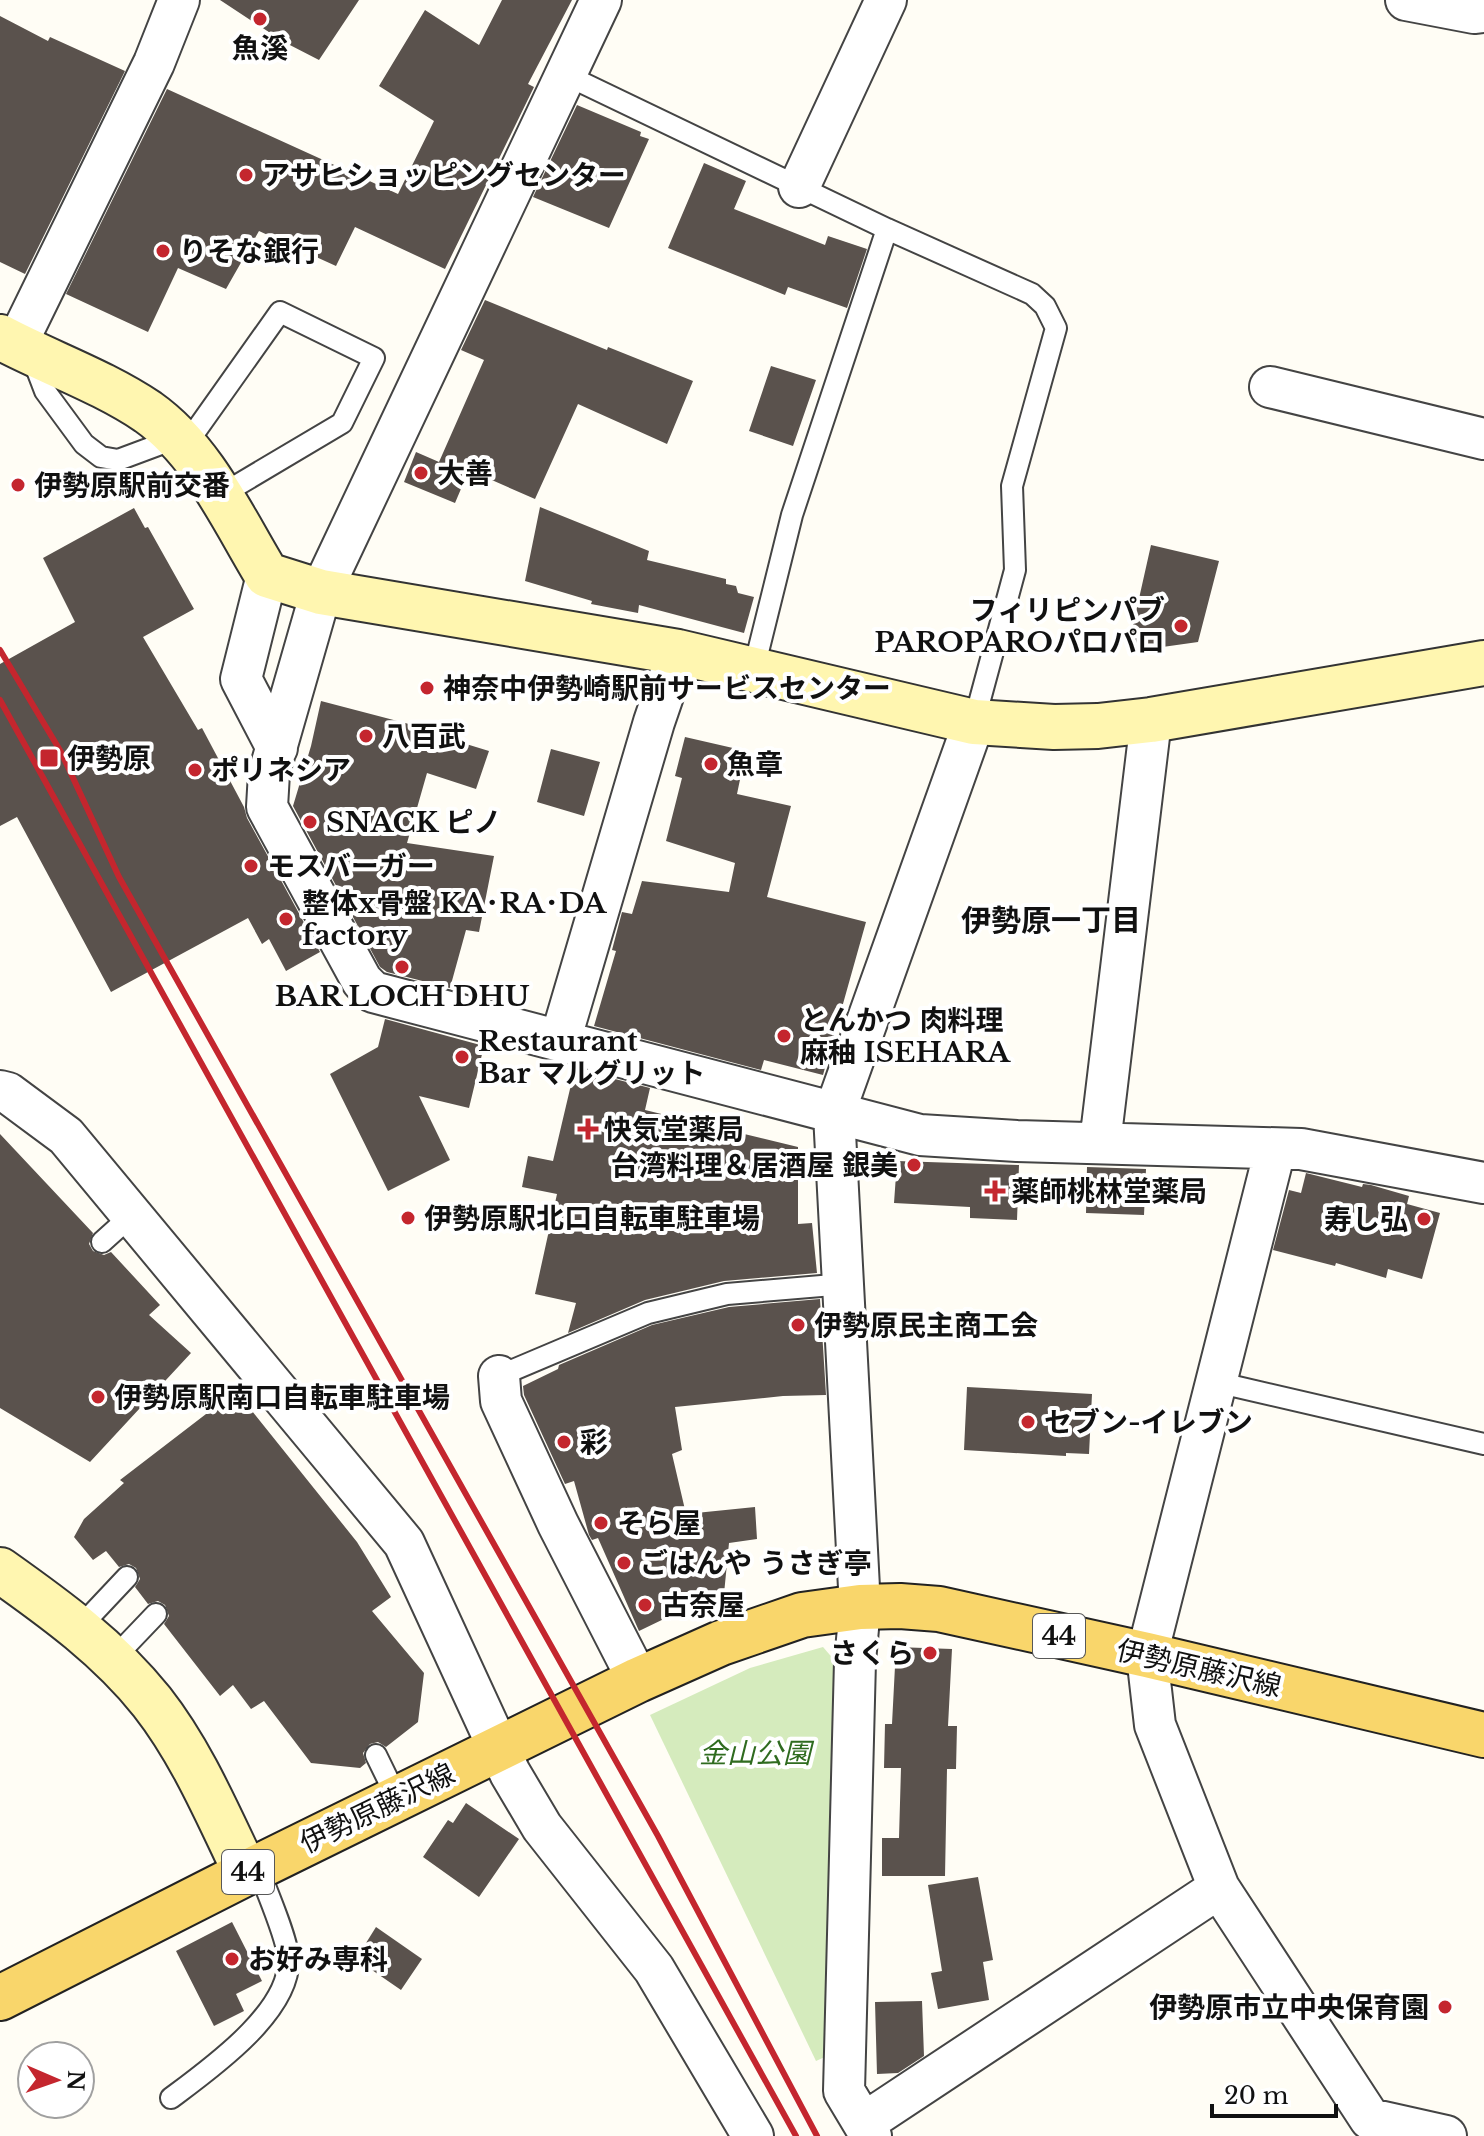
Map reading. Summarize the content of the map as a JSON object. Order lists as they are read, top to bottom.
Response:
{
  "streets": {
    "main road": ["44", "伊勢原藤沢線"]
  },
  "crossings": [
    ["44", "伊勢原藤沢線"]
  ],
  "districts": ["伊勢原一丁目"],
  "parks": ["金山公園"],
  "places": {
    "other": [
      "魚溪",
      "アサヒショッピングセンター",
      "りそな銀行",
      "大善",
      "伊勢原駅前交番",
      "フィリピンパブ PAROPAROパロパロ",
      "神奈中伊勢崎駅前サービスセンター",
      "八百武",
      "魚章",
      "ポリネシア",
      "SNACK ピノ",
      "モスバーガー",
      "整体x骨盤 KA･RA･DA factory",
      "BAR LOCH DHU",
      "とんかつ 肉料理 麻秞 ISEHARA",
      "Restaurant Bar マルグリット",
      "台湾料理＆居酒屋 銀美",
      "伊勢原駅北口自転車駐車場",
      "寿し弘",
      "伊勢原民主商工会",
      "伊勢原駅南口自転車駐車場",
      "セブン-イレブン",
      "彩",
      "そら屋",
      "ごはんや うさぎ亭",
      "古奈屋",
      "さくら",
      "お好み専科",
      "伊勢原市立中央保育園"
    ],
    "transit": ["伊勢原"],
    "health": ["快気堂薬局", "薬師桃林堂薬局"]
  },
  "scale_bar": "20 m",
  "north": "right"
}
